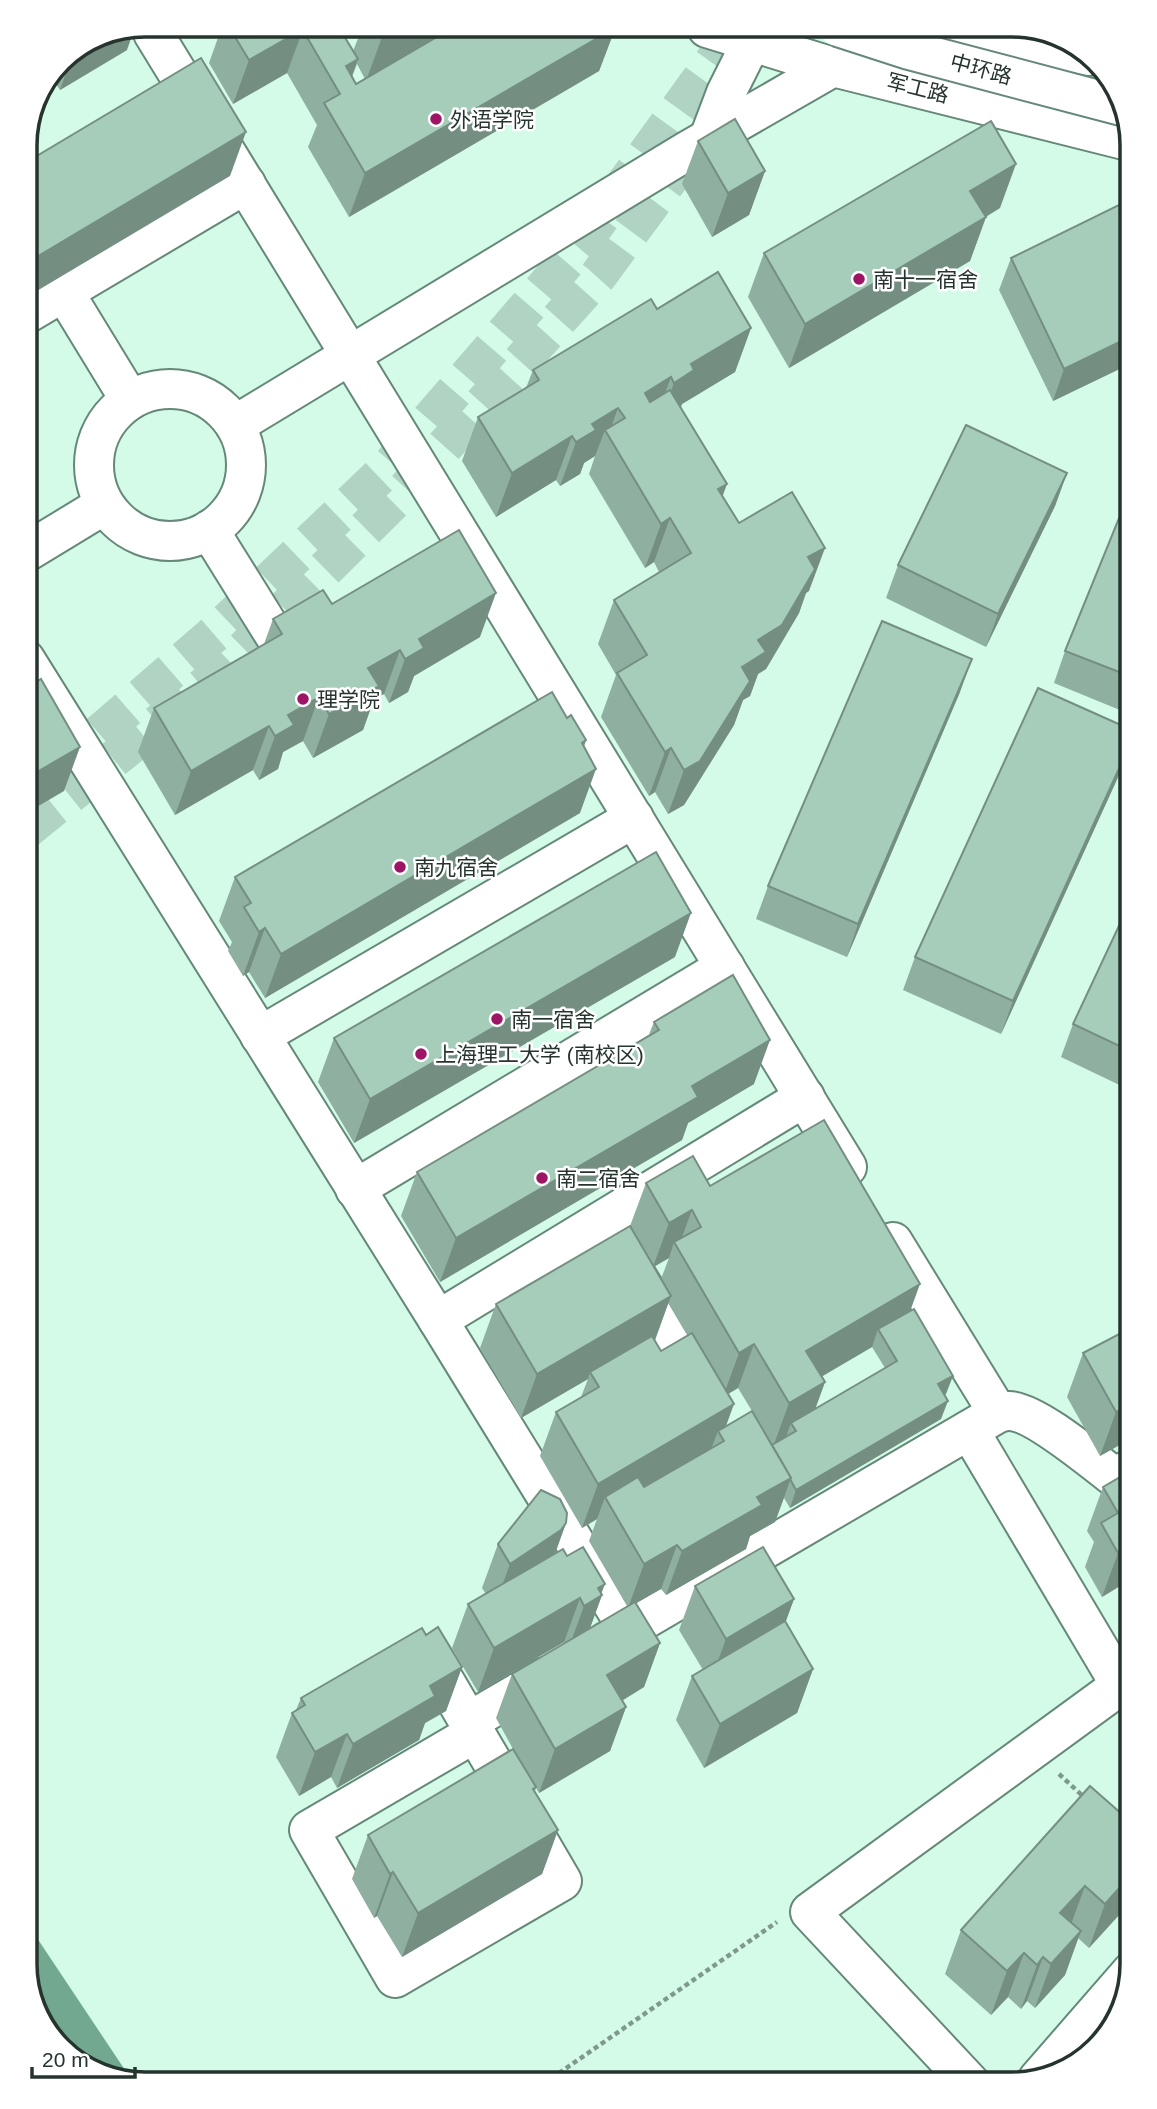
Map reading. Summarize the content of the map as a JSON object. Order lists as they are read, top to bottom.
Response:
{
  "streets": {
    "main road": ["中环路", "军工路"]
  },
  "places": [
    "外语学院",
    "南十一宿舍",
    "理学院",
    "南九宿舍",
    "南一宿舍",
    "上海理工大学 (南校区)",
    "南二宿舍"
  ],
  "scale_bar": "20 m"
}
